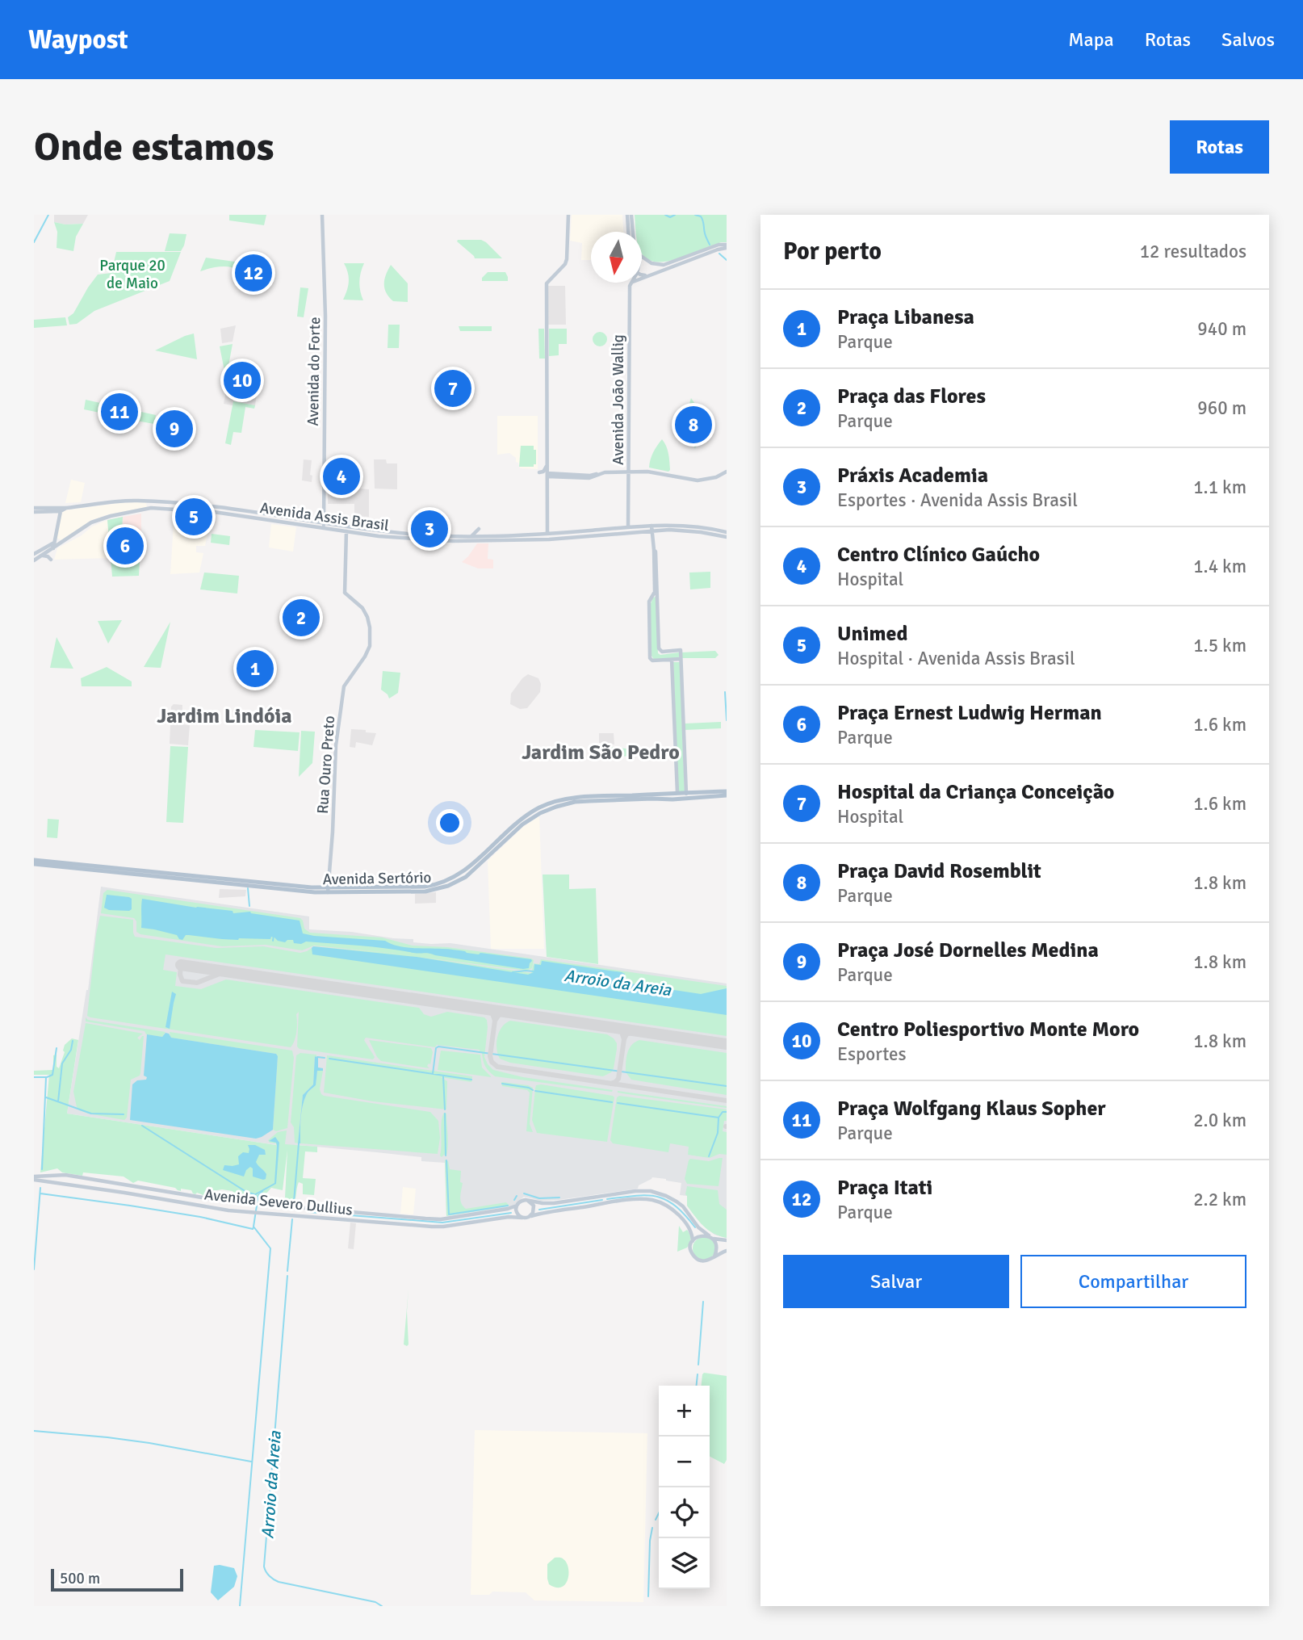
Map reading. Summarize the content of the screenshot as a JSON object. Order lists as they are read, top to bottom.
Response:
{
  "streets": {
    "main road": [
      "Avenida do Forte",
      "Avenida João Wallig",
      "Avenida Assis Brasil",
      "Rua Ouro Preto",
      "Avenida Sertório",
      "Avenida Severo Dullius"
    ]
  },
  "crossings": [
    ["Avenida do Forte", "Avenida Assis Brasil"],
    ["Avenida João Wallig", "Avenida Assis Brasil"],
    ["Avenida Assis Brasil", "Rua Ouro Preto"],
    ["Rua Ouro Preto", "Avenida Sertório"]
  ],
  "districts": ["Jardim Lindóia", "Jardim São Pedro"],
  "water": ["Arroio da Areia"],
  "parks": ["Parque 20 de Maio"],
  "scale_bar": "500 m",
  "north": "bottom",
  "page": {
    "header": "Waypost",
    "nav": ["Mapa", "Rotas", "Salvos"],
    "buttons": [
      "Rotas",
      ["Salvar", "Compartilhar"]
    ],
    "title": "Onde estamos",
    "heading": ["Por perto", "12 resultados"],
    "pins": [
      "12",
      "10",
      "7",
      "11",
      "8",
      "9",
      "4",
      "5",
      "3",
      "6",
      "2",
      "1"
    ],
    "list": [
      {
        "mark": "1",
        "name": "Praça Libanesa",
        "note": "Parque",
        "value": "940 m"
      },
      {
        "mark": "2",
        "name": "Praça das Flores",
        "note": "Parque",
        "value": "960 m"
      },
      {
        "mark": "3",
        "name": "Práxis Academia",
        "note": "Esportes · Avenida Assis Brasil",
        "value": "1.1 km"
      },
      {
        "mark": "4",
        "name": "Centro Clínico Gaúcho",
        "note": "Hospital",
        "value": "1.4 km"
      },
      {
        "mark": "5",
        "name": "Unimed",
        "note": "Hospital · Avenida Assis Brasil",
        "value": "1.5 km"
      },
      {
        "mark": "6",
        "name": "Praça Ernest Ludwig Herman",
        "note": "Parque",
        "value": "1.6 km"
      },
      {
        "mark": "7",
        "name": "Hospital da Criança Conceição",
        "note": "Hospital",
        "value": "1.6 km"
      },
      {
        "mark": "8",
        "name": "Praça David Rosemblit",
        "note": "Parque",
        "value": "1.8 km"
      },
      {
        "mark": "9",
        "name": "Praça José Dornelles Medina",
        "note": "Parque",
        "value": "1.8 km"
      },
      {
        "mark": "10",
        "name": "Centro Poliesportivo Monte Moro",
        "note": "Esportes",
        "value": "1.8 km"
      },
      {
        "mark": "11",
        "name": "Praça Wolfgang Klaus Sopher",
        "note": "Parque",
        "value": "2.0 km"
      },
      {
        "mark": "12",
        "name": "Praça Itati",
        "note": "Parque",
        "value": "2.2 km"
      }
    ],
    "map_buttons": ["+", "−"],
    "scale": "500 m"
  }
}
